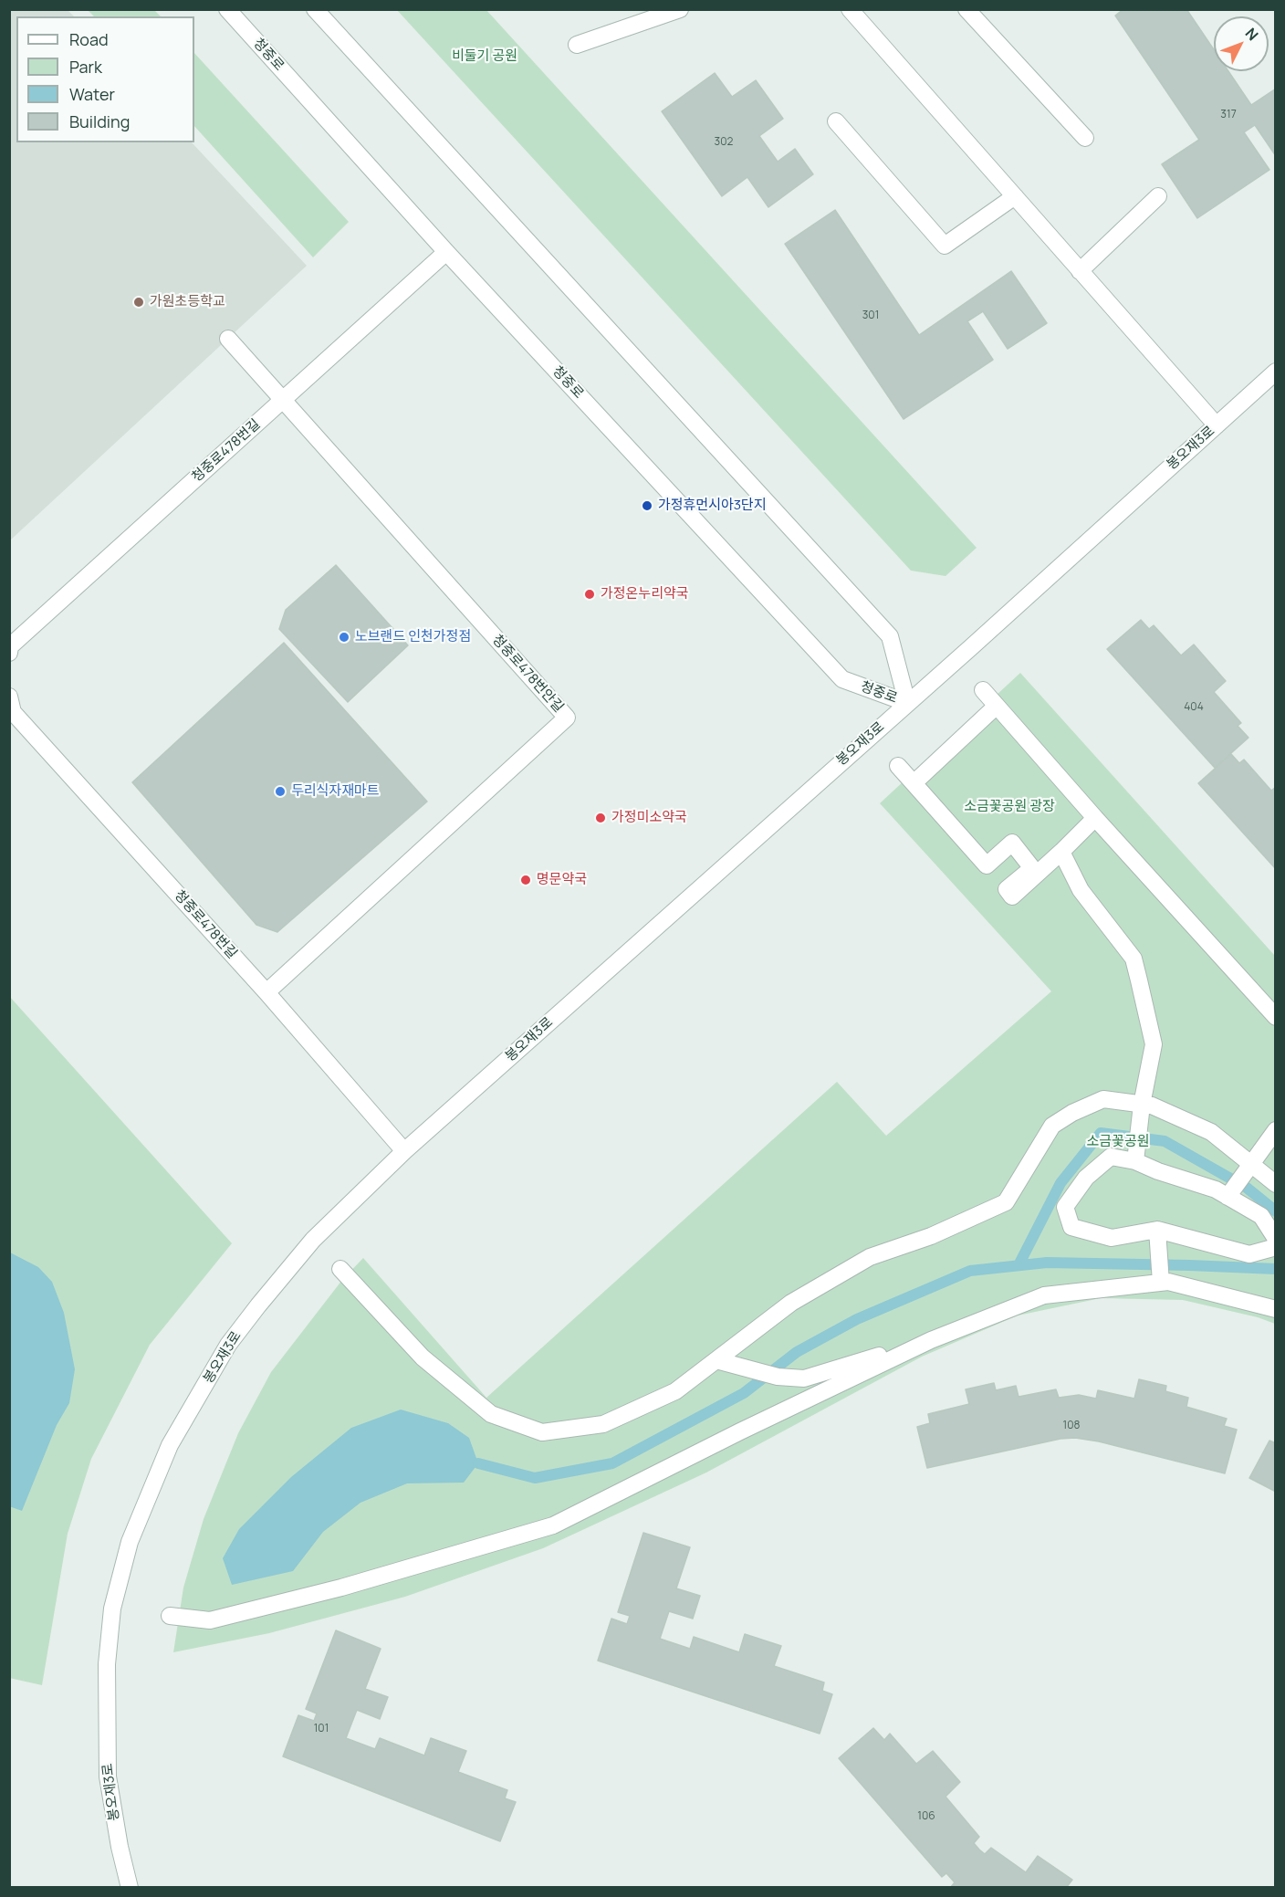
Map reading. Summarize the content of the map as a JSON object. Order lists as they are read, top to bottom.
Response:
{
  "streets": {
    "street": [
      "청중로",
      "봉오재3로",
      "청중로478번길",
      "청중로478번안길"
    ]
  },
  "crossings": [
    ["청중로", "봉오재3로"],
    ["청중로", "청중로478번길"],
    ["봉오재3로", "청중로478번길"],
    ["청중로478번길", "청중로478번안길"]
  ],
  "parks": ["비둘기 공원", "소금꽃공원 광장", "소금꽃공원"],
  "places": [
    "가원초등학교",
    "가정휴먼시아3단지",
    "가정온누리약국",
    "노브랜드 인천가정점",
    "두리식자재마트",
    "가정미소약국",
    "명문약국"
  ],
  "house_numbers": [
    "317",
    "302",
    "301",
    "404",
    "108",
    "101",
    "106"
  ],
  "legend": [
    "Road",
    "Park",
    "Water",
    "Building"
  ],
  "north": "top right"
}
